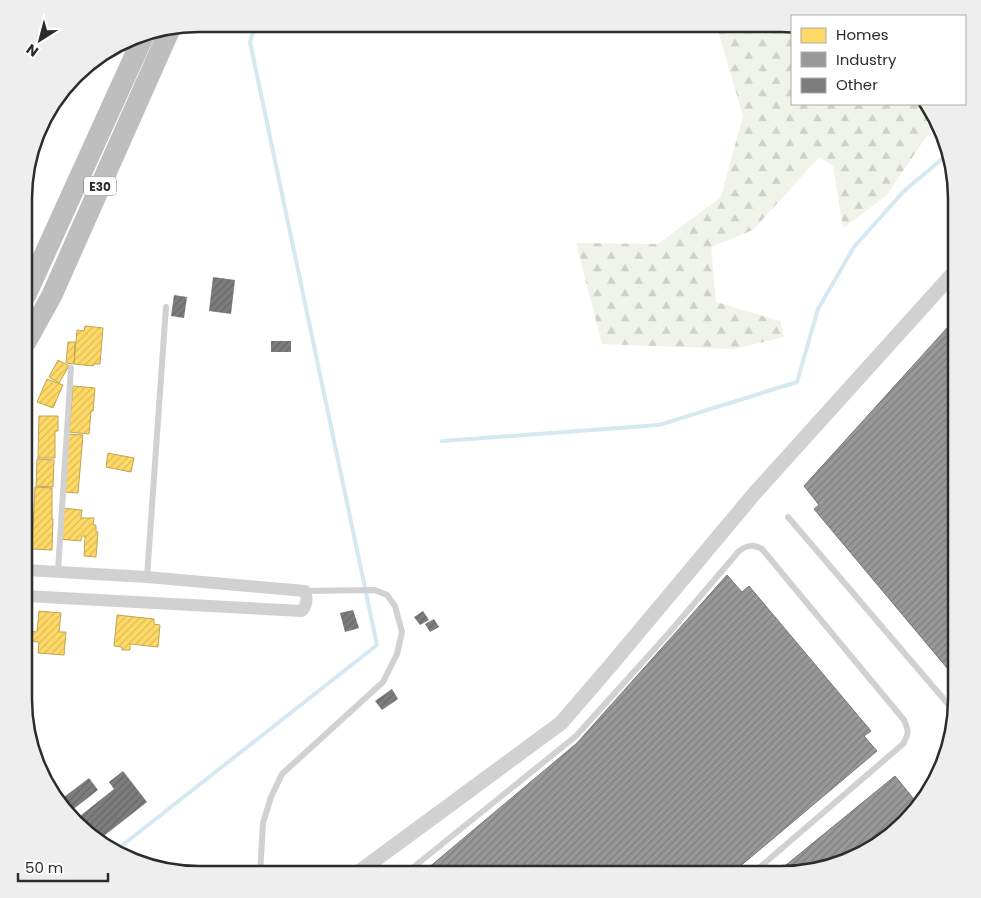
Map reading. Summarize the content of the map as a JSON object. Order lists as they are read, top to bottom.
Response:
{
  "streets": {
    "highway": ["E30"]
  },
  "legend": ["Homes", "Industry", "Other"],
  "scale_bar": "50 m",
  "north": "bottom left"
}
